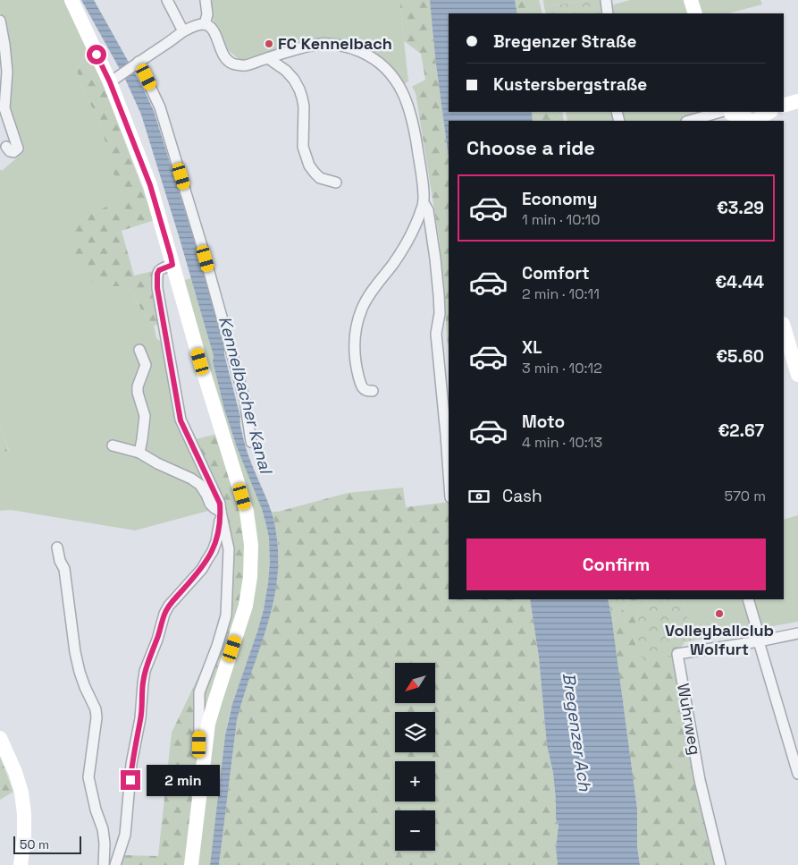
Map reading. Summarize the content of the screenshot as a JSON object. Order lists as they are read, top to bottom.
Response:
{
  "streets": {
    "street": ["Wuhrweg"]
  },
  "water": ["Kennelbacher Kanal", "Bregenzer Ach"],
  "places": ["FC Kennelbach", "Volleyballclub Wolfurt"],
  "scale_bar": "50 m",
  "north": "bottom left",
  "page": {
    "banner": ["Bregenzer Straße", "Kustersbergstraße"],
    "heading": "Choose a ride",
    "list": [
      {
        "name": "Economy",
        "note": "1 min · 10:10",
        "value": "€3.29"
      },
      {
        "name": "Comfort",
        "note": "2 min · 10:11",
        "value": "€4.44"
      },
      {
        "name": "XL",
        "note": "3 min · 10:12",
        "value": "€5.60"
      },
      {
        "name": "Moto",
        "note": "4 min · 10:13",
        "value": "€2.67"
      }
    ],
    "pay": ["Cash", "570 m"],
    "buttons": "Confirm",
    "map_buttons": ["+", "−"],
    "bubble": "2 min",
    "scale": "50 m"
  }
}
